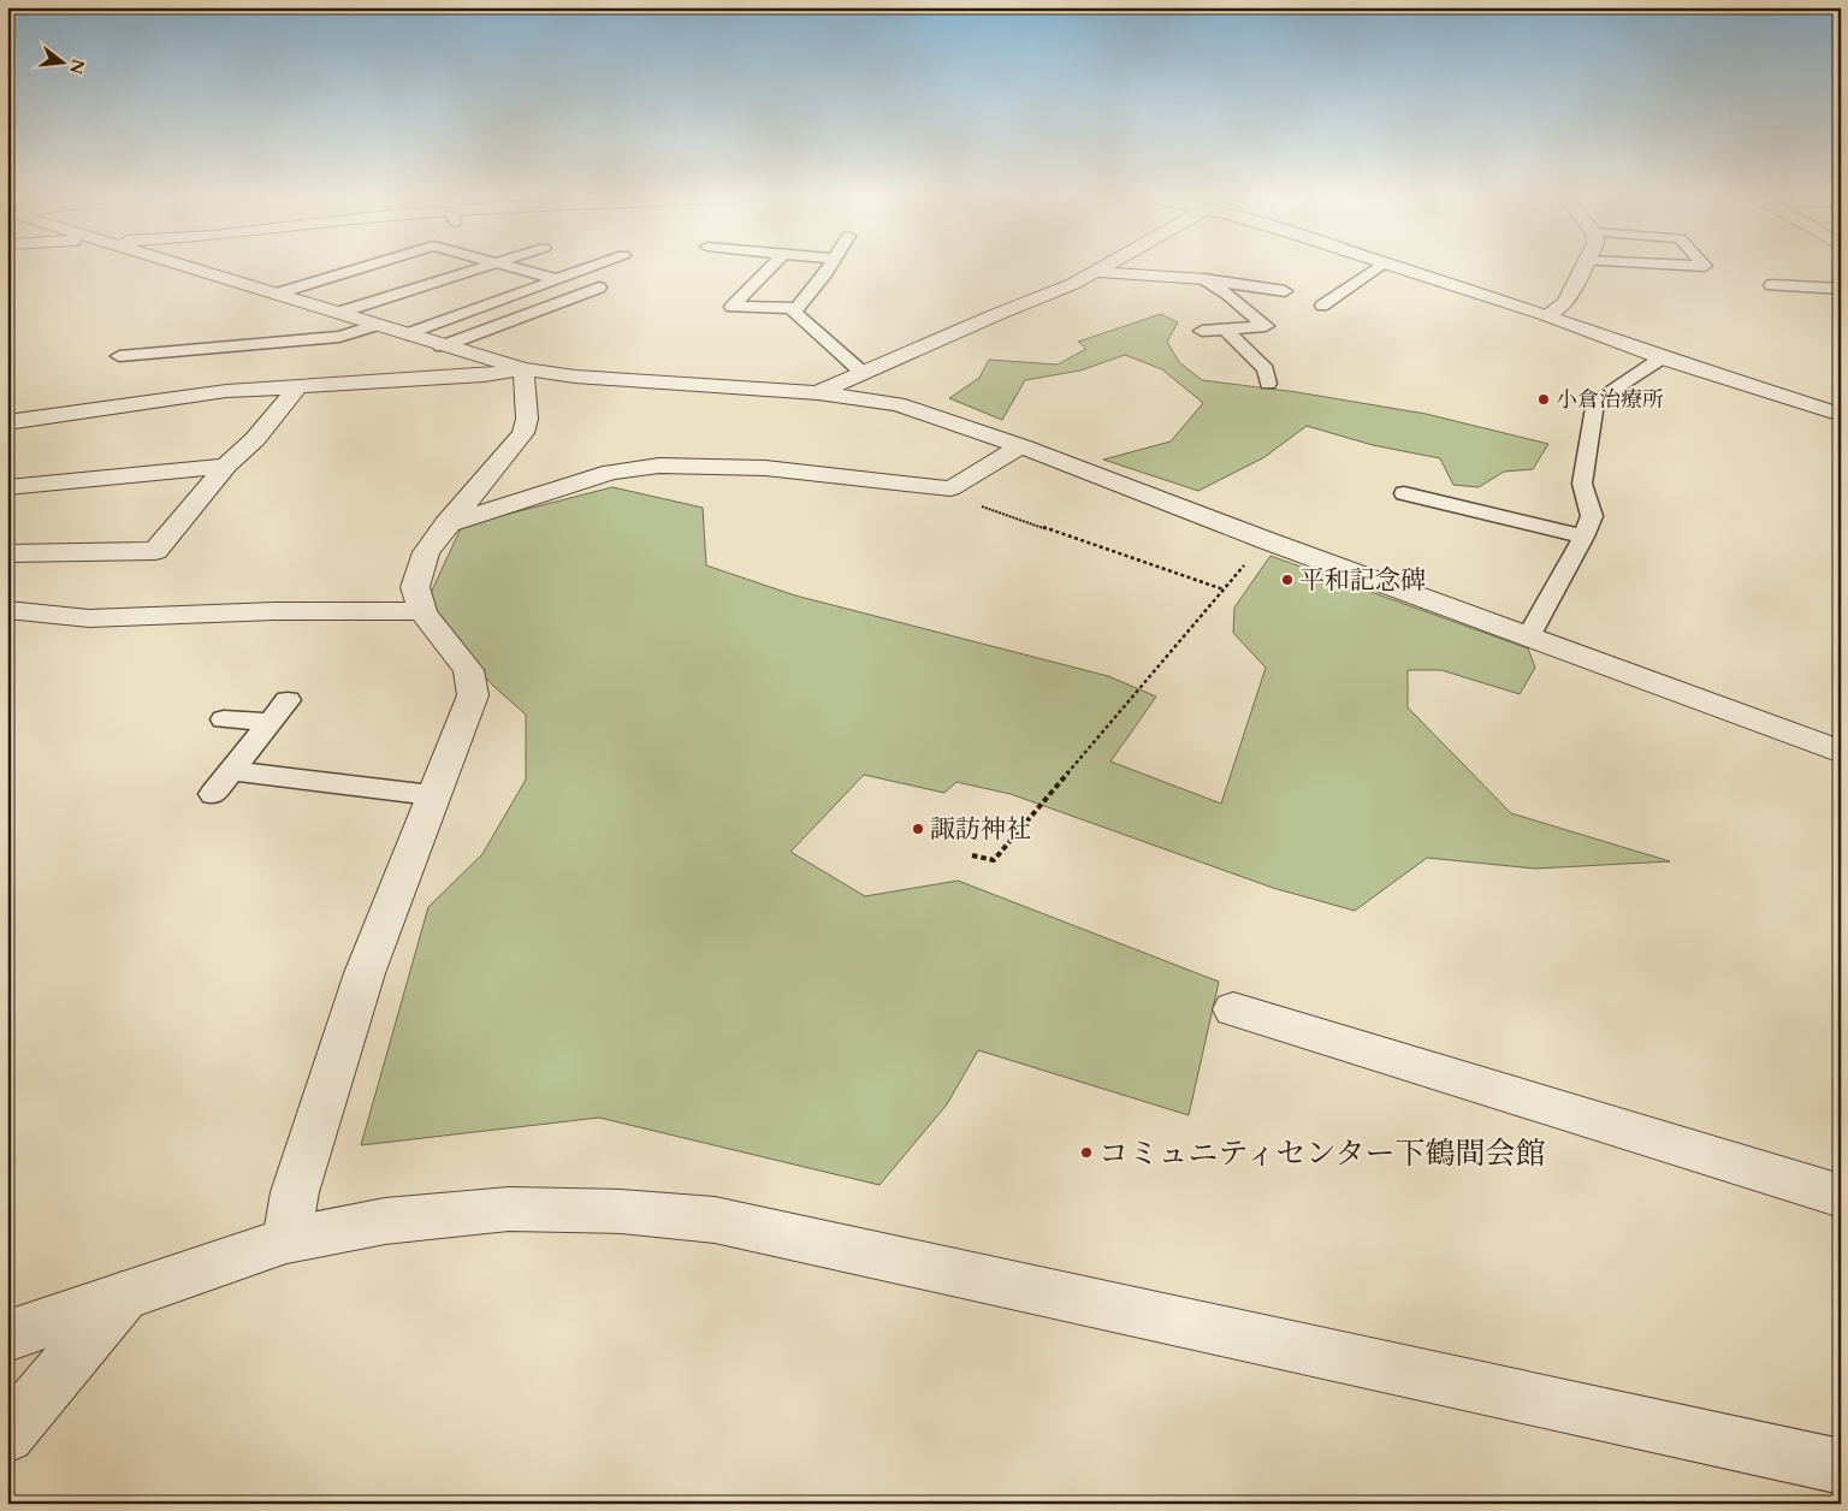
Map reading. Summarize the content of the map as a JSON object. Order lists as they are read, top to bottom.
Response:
{
  "places": [
    "小倉治療所",
    "平和記念碑",
    "諏訪神社",
    "コミュニティセンター下鶴間会館"
  ],
  "north": "right"
}
